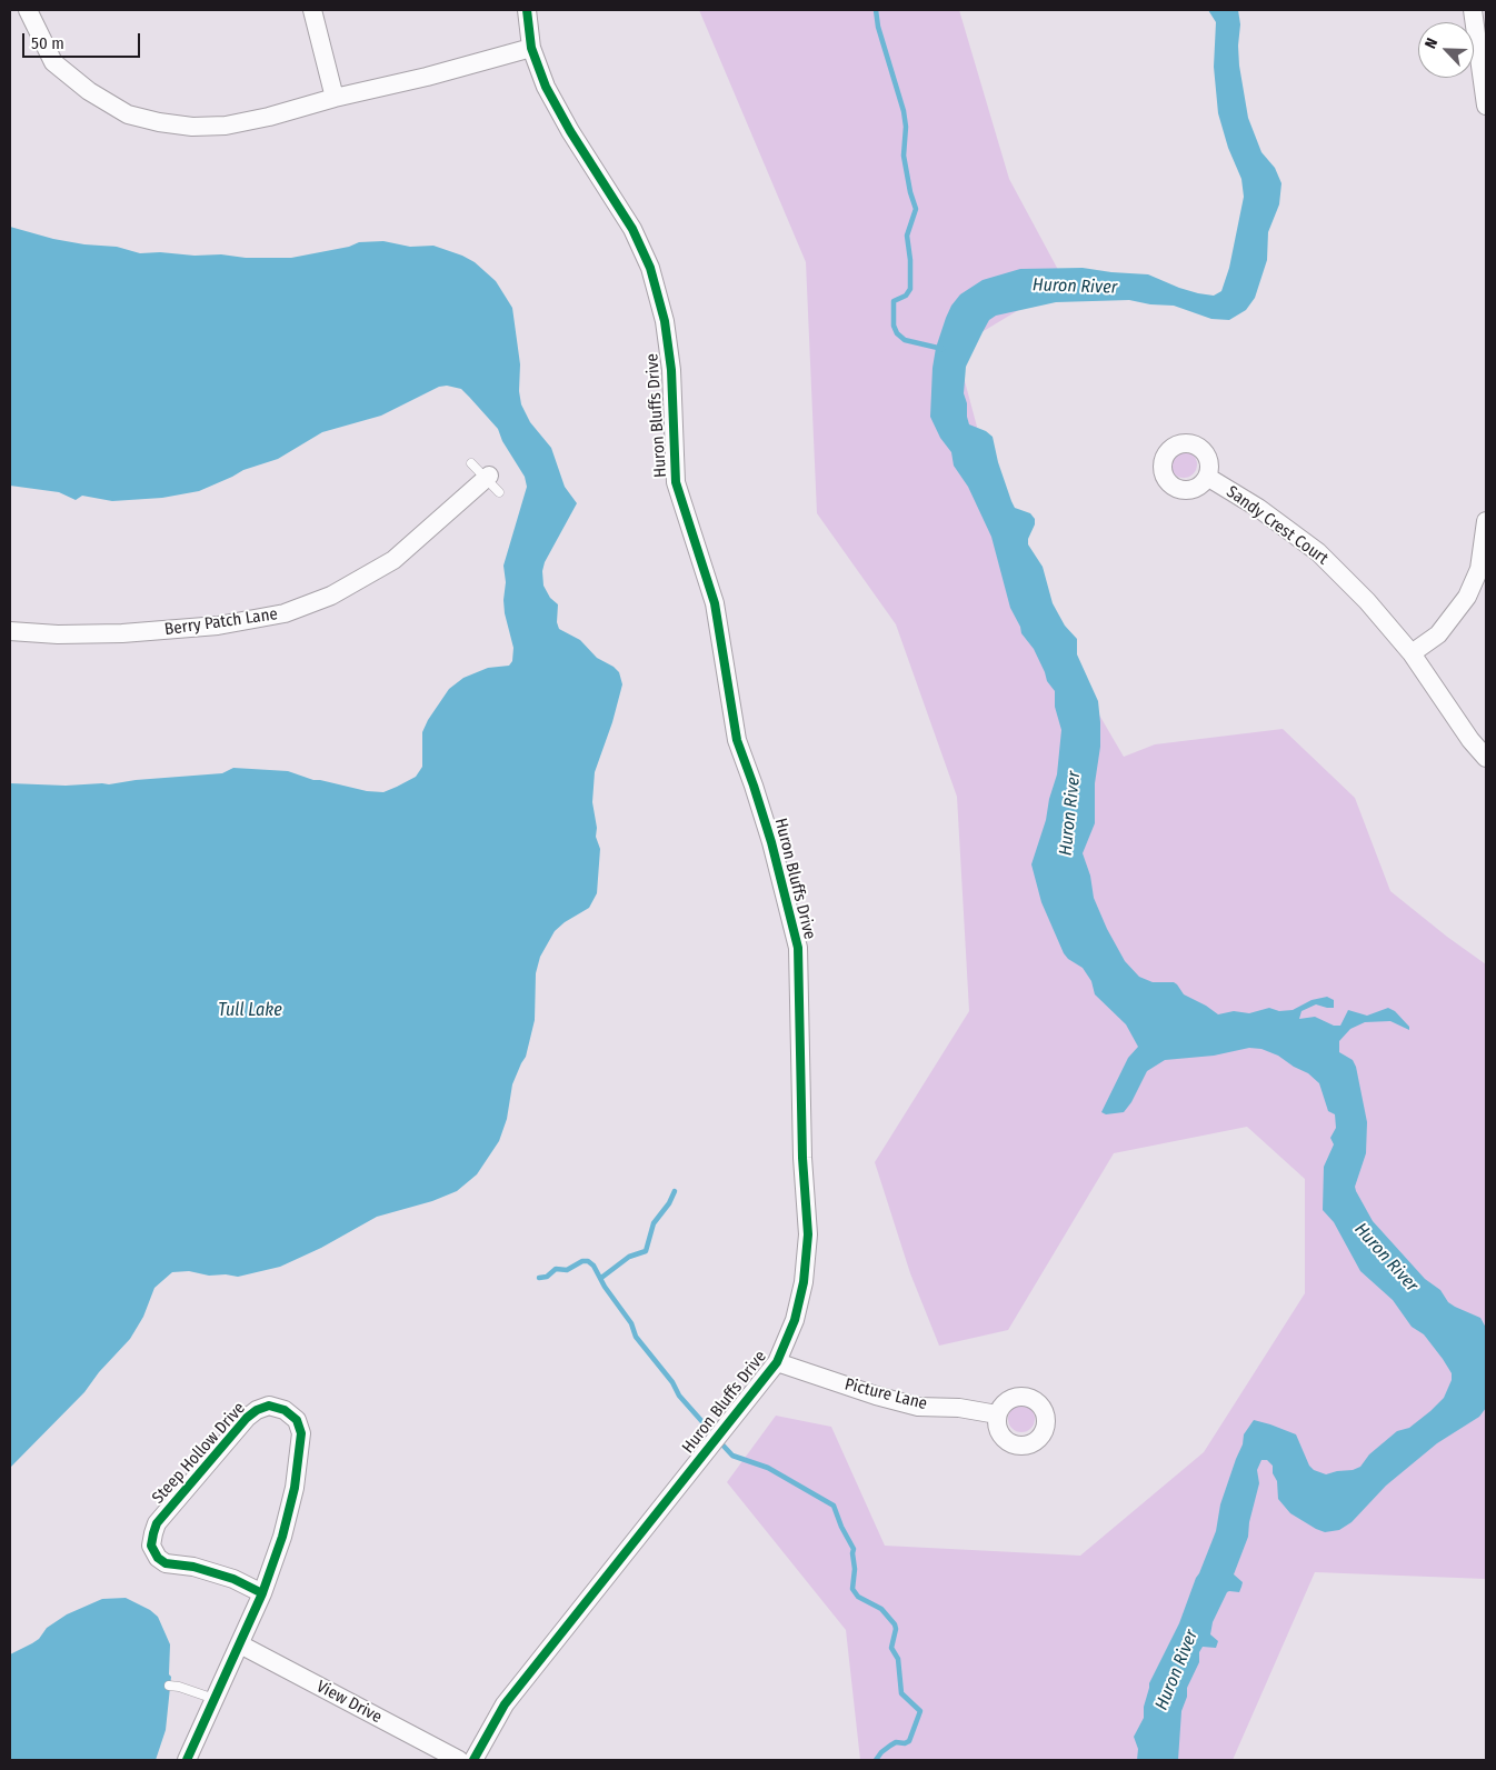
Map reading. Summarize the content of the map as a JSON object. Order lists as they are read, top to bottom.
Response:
{
  "streets": {
    "street": [
      "Huron Bluffs Drive",
      "Sandy Crest Court",
      "Berry Patch Lane",
      "Picture Lane",
      "Steep Hollow Drive",
      "View Drive"
    ]
  },
  "crossings": [
    ["Huron Bluffs Drive", "Picture Lane"],
    ["Steep Hollow Drive", "View Drive"]
  ],
  "water": ["Huron River", "Tull Lake"],
  "scale_bar": "50 m",
  "north": "top left"
}
